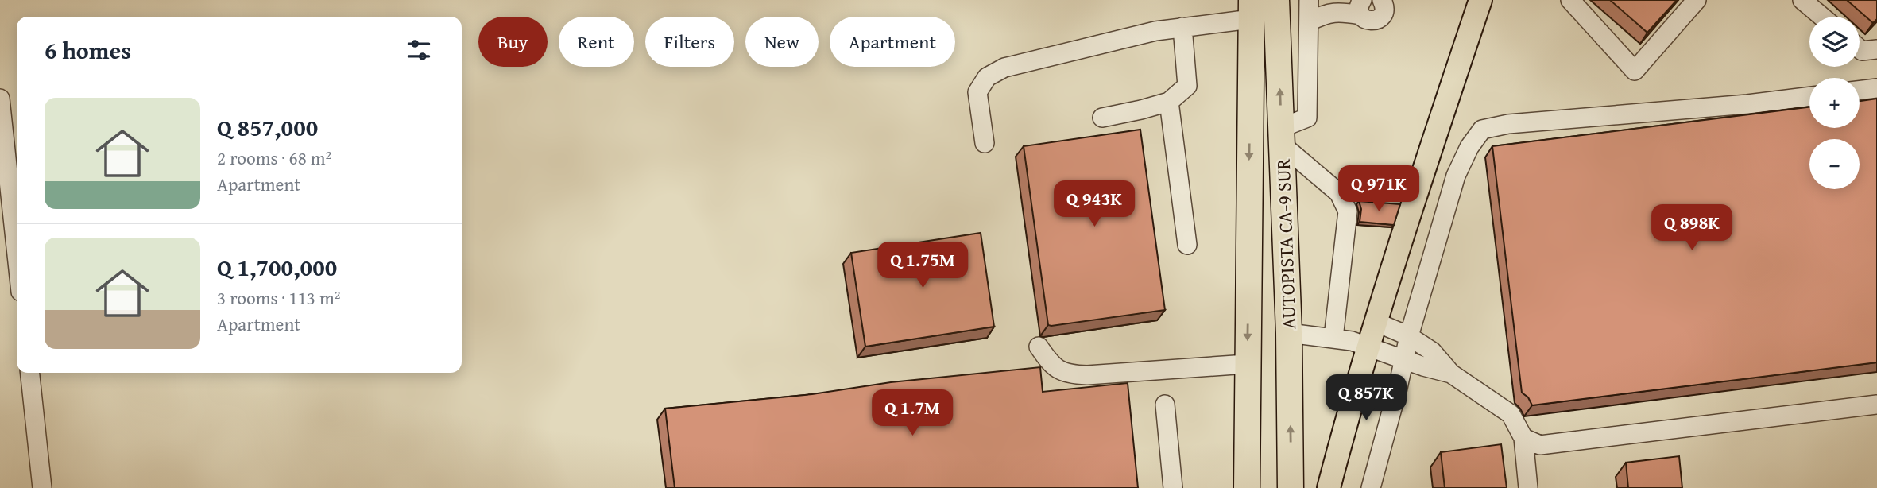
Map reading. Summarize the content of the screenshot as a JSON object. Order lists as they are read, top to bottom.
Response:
{
  "streets": {
    "highway": ["AUTOPISTA CA-9 SUR"]
  },
  "page": {
    "map_buttons": ["+", "−"],
    "chip": [
      "Buy",
      "Rent",
      "Filters",
      "New",
      "Apartment"
    ],
    "heading": "6 homes",
    "list": [
      {
        "name": "Q 857,000",
        "note": "2 rooms · 68 m² · Apartment"
      },
      {
        "name": "Q 1,700,000",
        "note": "3 rooms · 113 m² · Apartment"
      }
    ],
    "price": [
      "Q 971K",
      "Q 943K",
      "Q 898K",
      "Q 1.75M",
      "Q 857K",
      "Q 1.7M"
    ]
  }
}
